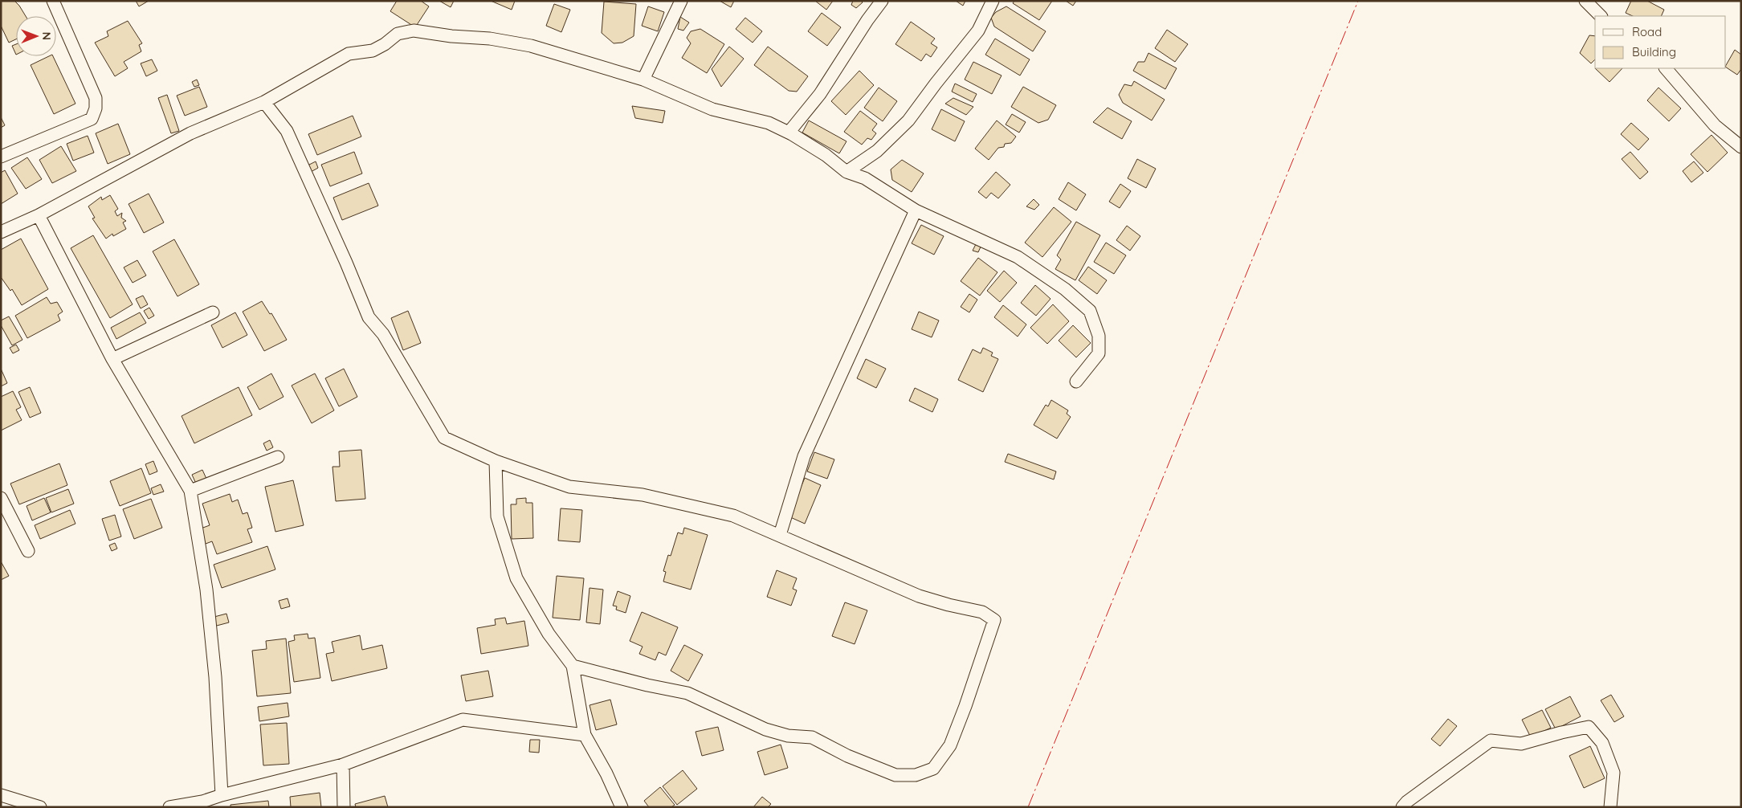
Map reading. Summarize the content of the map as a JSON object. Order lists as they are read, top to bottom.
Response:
{
  "legend": ["Road", "Building"],
  "north": "right"
}
